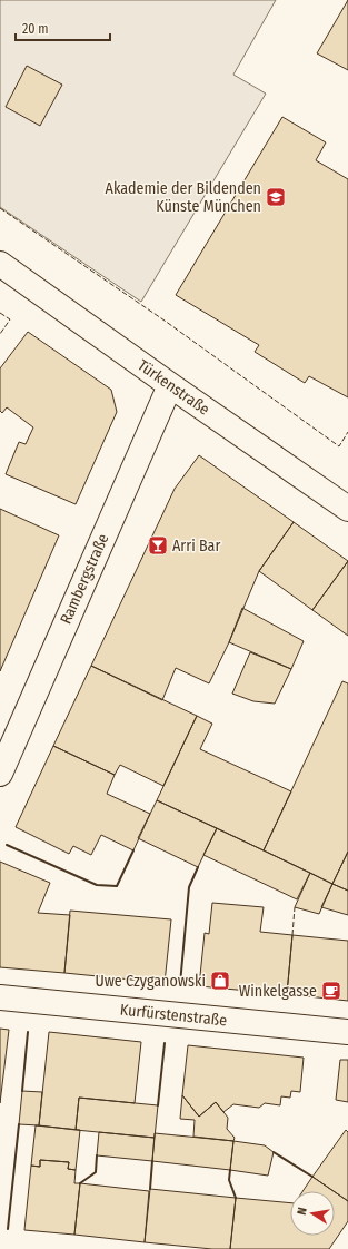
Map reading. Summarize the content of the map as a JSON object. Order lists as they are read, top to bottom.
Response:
{
  "streets": {
    "street": ["Türkenstraße", "Rambergstraße", "Kurfürstenstraße"]
  },
  "crossings": [
    ["Türkenstraße", "Rambergstraße"]
  ],
  "places": {
    "school or university": ["Akademie der Bildenden Künste München"],
    "bar": ["Arri Bar"],
    "shop": ["Uwe Czyganowski"],
    "cafe": ["Winkelgasse"]
  },
  "scale_bar": "20 m",
  "north": "left"
}
